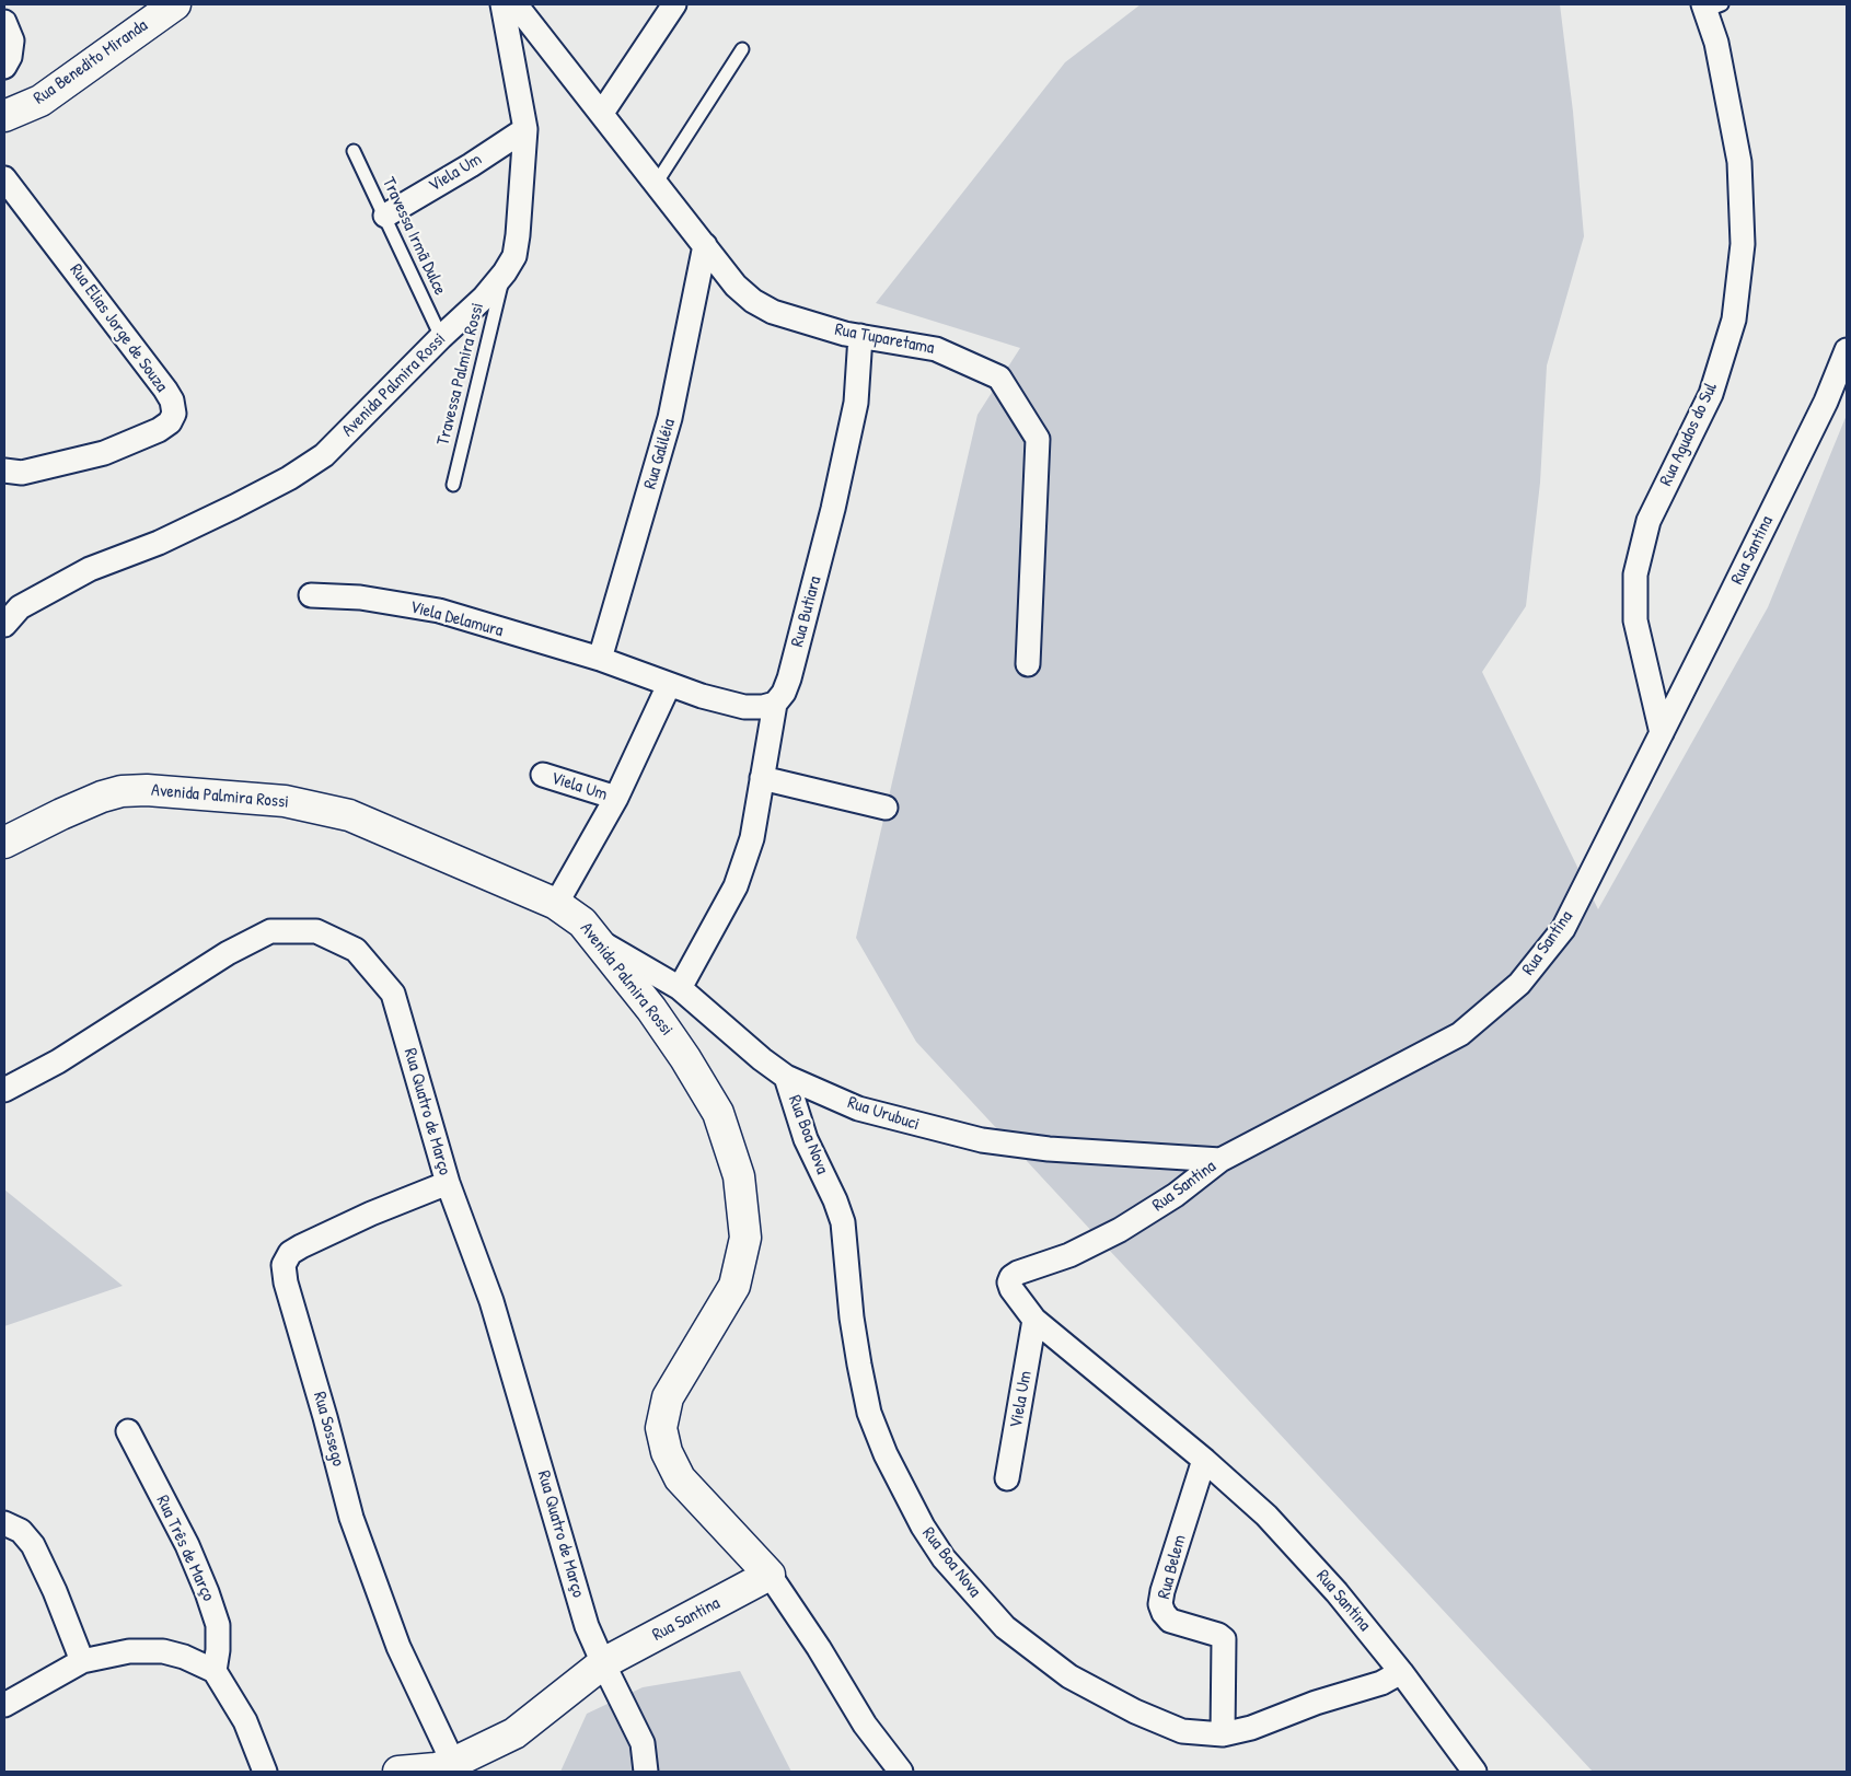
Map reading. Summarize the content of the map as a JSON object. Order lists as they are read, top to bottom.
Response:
{
  "streets": {
    "street": [
      "Rua Benedito Miranda",
      "Viela Um",
      "Rua Elias Jorge de Souza",
      "Rua Tuparetama",
      "Avenida Palmira Rossi",
      "Rua Agudos do Sul",
      "Rua Galiléia",
      "Rua Santina",
      "Rua Butiara",
      "Viela Delamura",
      "Rua Quatro de Março",
      "Rua Urubuci",
      "Rua Boa Nova",
      "Rua Sossego",
      "Rua Três de Março",
      "Rua Belem"
    ],
    "lane": ["Travessa Irmã Dulce", "Travessa Palmira Rossi"]
  },
  "crossings": [
    ["Viela Um", "Travessa Irmã Dulce"],
    ["Viela Um", "Avenida Palmira Rossi"],
    ["Viela Um", "Rua Santina"],
    ["Travessa Irmã Dulce", "Avenida Palmira Rossi"],
    ["Rua Tuparetama", "Rua Galiléia"],
    ["Rua Tuparetama", "Rua Butiara"],
    ["Travessa Palmira Rossi", "Avenida Palmira Rossi"],
    ["Avenida Palmira Rossi", "Rua Santina"],
    ["Avenida Palmira Rossi", "Rua Urubuci"],
    ["Rua Agudos do Sul", "Rua Santina"],
    ["Rua Galiléia", "Viela Delamura"],
    ["Rua Santina", "Rua Quatro de Março"],
    ["Rua Santina", "Rua Urubuci"],
    ["Rua Santina", "Rua Boa Nova"],
    ["Rua Santina", "Rua Sossego"],
    ["Rua Santina", "Rua Belem"],
    ["Rua Quatro de Março", "Rua Sossego"],
    ["Rua Urubuci", "Rua Boa Nova"],
    ["Rua Boa Nova", "Rua Belem"]
  ]
}
